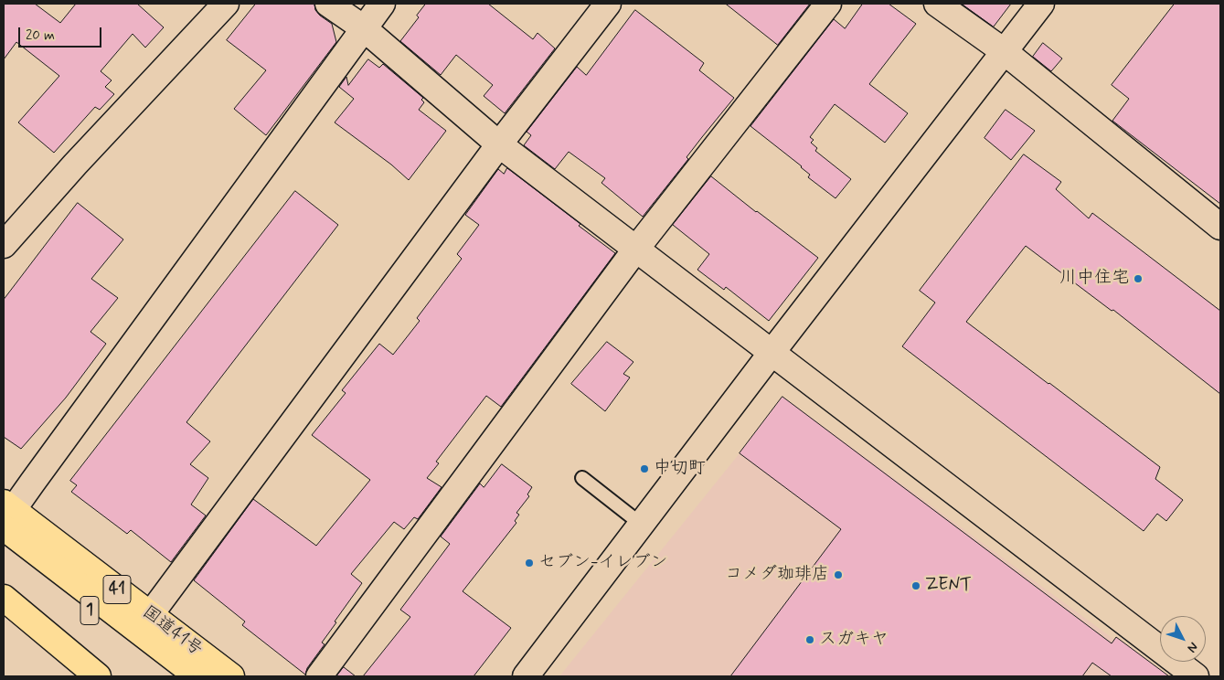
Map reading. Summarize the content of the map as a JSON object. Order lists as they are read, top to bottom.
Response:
{
  "streets": {
    "highway": ["41", "1", "国道41号"]
  },
  "crossings": [
    ["1", "国道41号"]
  ],
  "places": [
    "川中住宅",
    "中切町",
    "セブン-イレブン",
    "コメダ珈琲店",
    "ZENT",
    "スガキヤ"
  ],
  "scale_bar": "20 m",
  "north": "bottom right"
}
